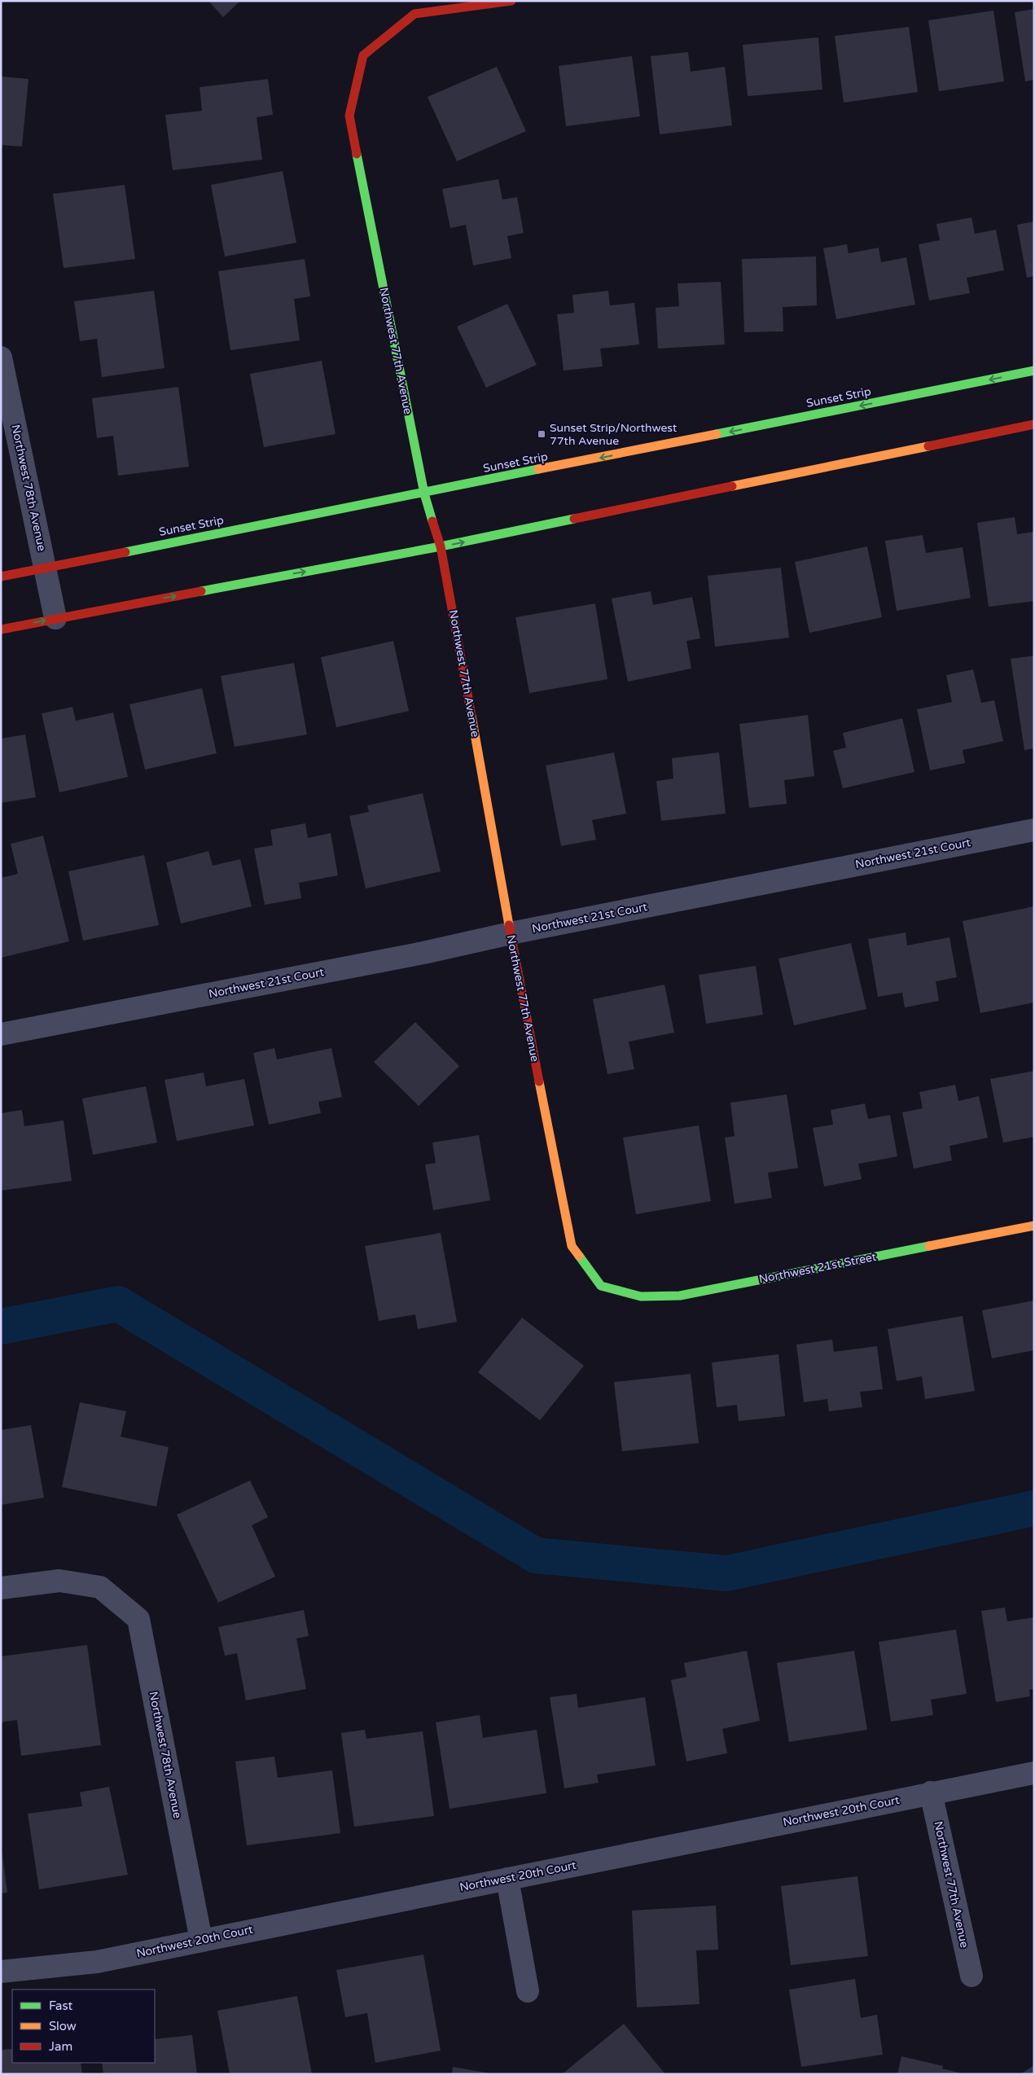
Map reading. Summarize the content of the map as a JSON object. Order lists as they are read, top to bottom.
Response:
{
  "streets": {
    "street": [
      "Northwest 77th Avenue",
      "Sunset Strip",
      "Northwest 78th Avenue",
      "Northwest 21st Court",
      "Northwest 21st Street",
      "Northwest 20th Court"
    ]
  },
  "crossings": [
    ["Northwest 77th Avenue", "Sunset Strip"],
    ["Northwest 77th Avenue", "Northwest 21st Court"],
    ["Northwest 77th Avenue", "Northwest 21st Street"],
    ["Northwest 77th Avenue", "Northwest 20th Court"],
    ["Sunset Strip", "Northwest 78th Avenue"],
    ["Northwest 78th Avenue", "Northwest 20th Court"]
  ],
  "places": {
    "transit": ["Sunset Strip/Northwest 77th Avenue"]
  },
  "legend": ["Fast", "Slow", "Jam"]
}
